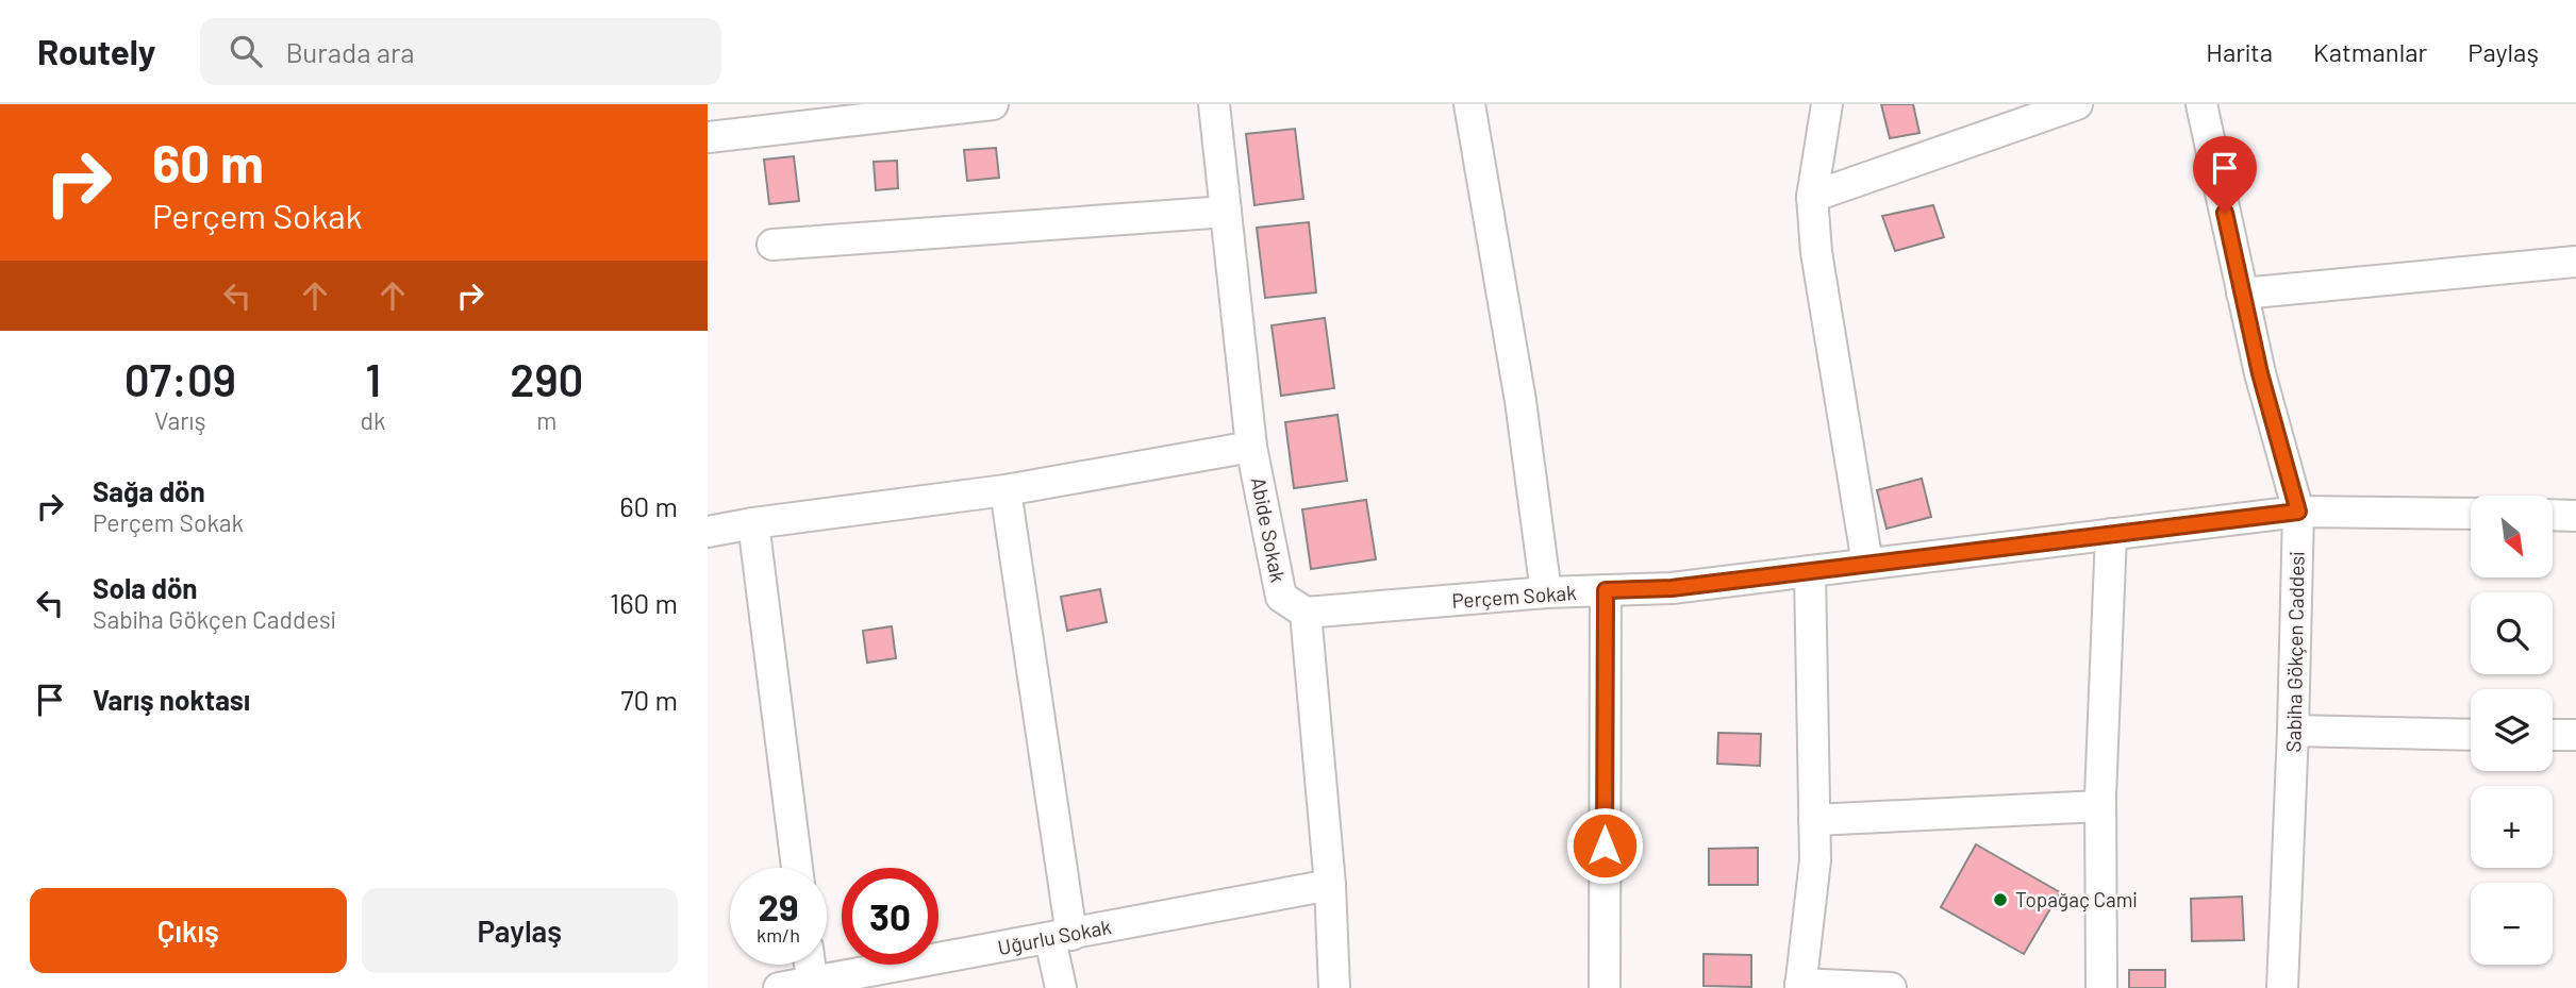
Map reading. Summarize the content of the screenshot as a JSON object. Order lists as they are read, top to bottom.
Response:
{
  "streets": {
    "street": [
      "Abide Sokak",
      "Perçem Sokak",
      "Sabiha Gökçen Caddesi",
      "Uğurlu Sokak"
    ]
  },
  "crossings": [
    ["Abide Sokak", "Perçem Sokak"],
    ["Perçem Sokak", "Sabiha Gökçen Caddesi"]
  ],
  "places": ["Topağaç Cami"],
  "north": "bottom right",
  "page": {
    "header": "Routely",
    "search": "Burada ara",
    "nav": ["Harita", "Katmanlar", "Paylaş"],
    "turn": ["60 m", "Perçem Sokak"],
    "eta": [
      "07:09",
      "Varış",
      "1",
      "dk",
      "290",
      "m"
    ],
    "list": [
      {
        "name": "Sağa dön",
        "note": "Perçem Sokak",
        "value": "60 m"
      },
      {
        "name": "Sola dön",
        "note": "Sabiha Gökçen Caddesi",
        "value": "160 m"
      },
      {
        "name": "Varış noktası",
        "value": "70 m"
      }
    ],
    "map_buttons": ["+", "−"],
    "speed": "29 km/h",
    "limit": "30",
    "buttons": ["Çıkış", "Paylaş"]
  }
}
